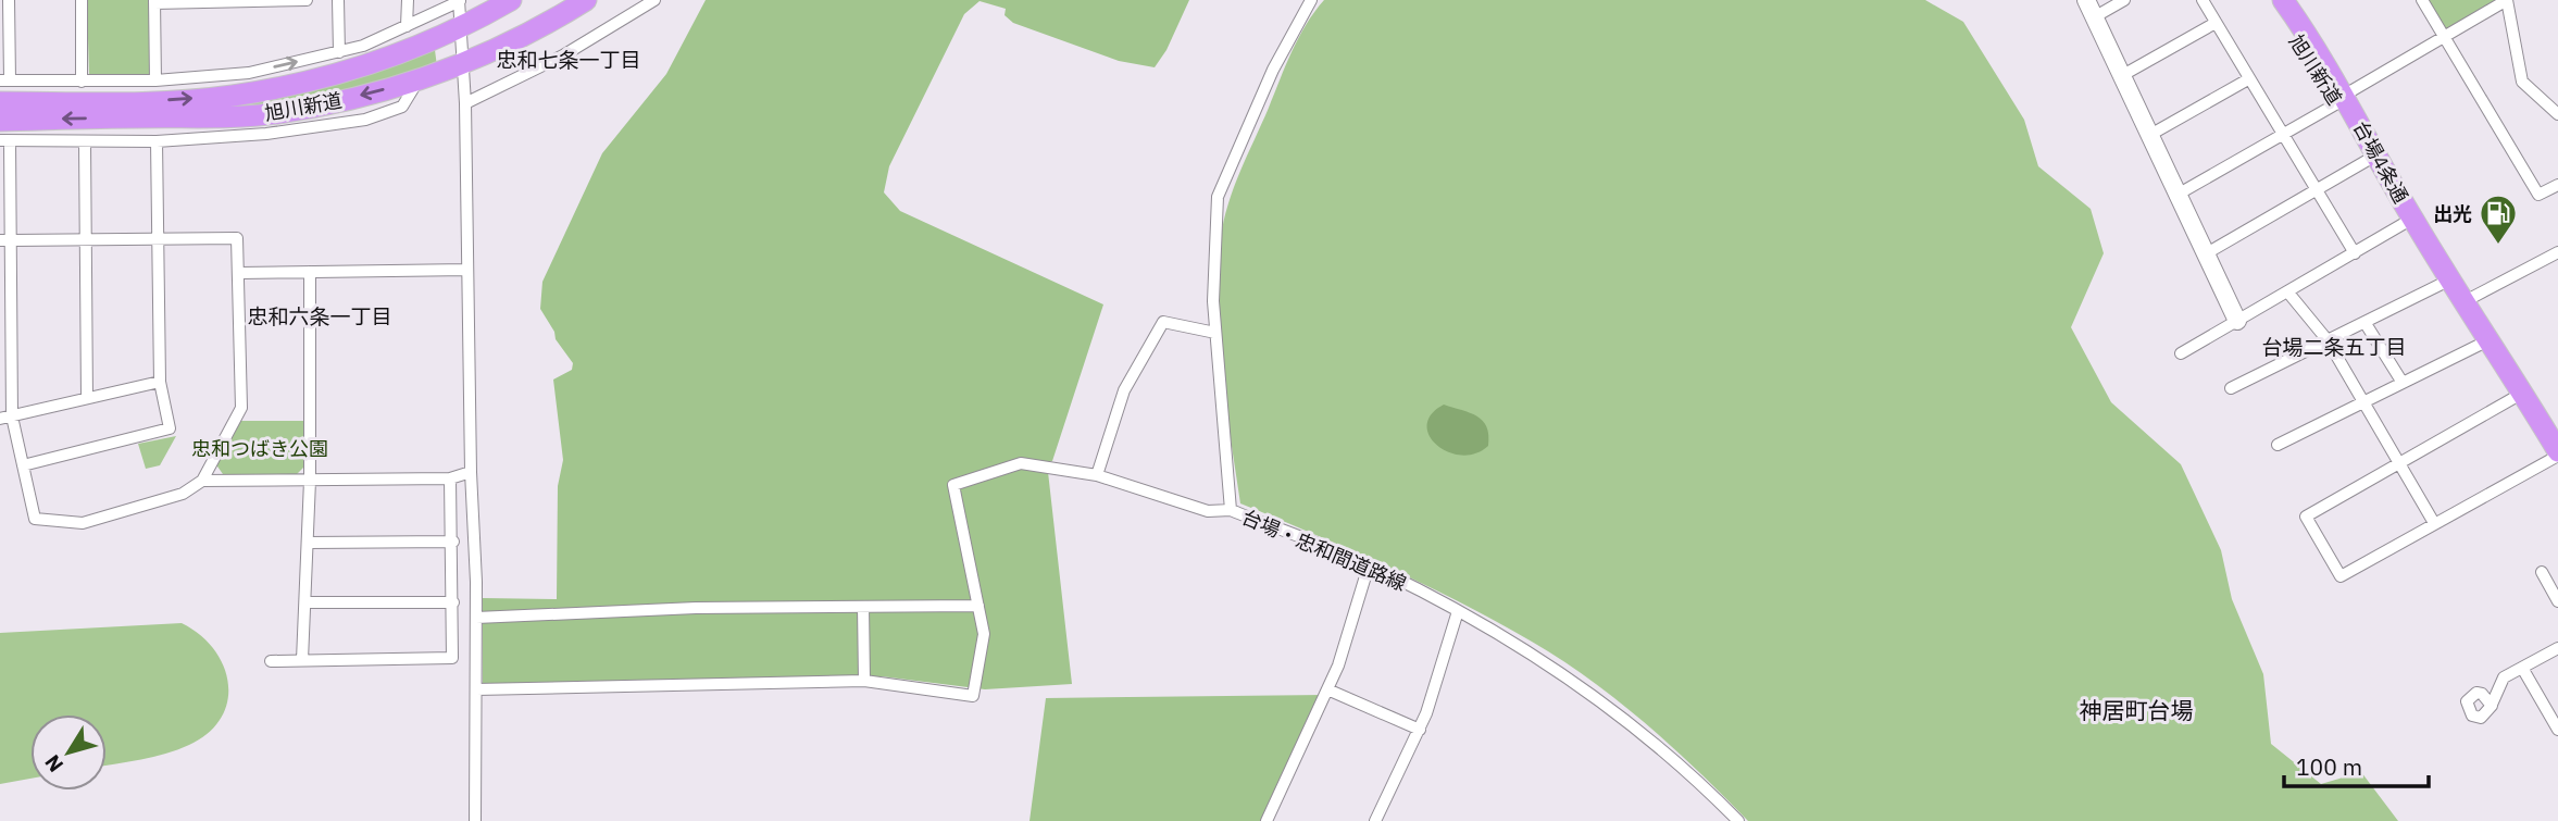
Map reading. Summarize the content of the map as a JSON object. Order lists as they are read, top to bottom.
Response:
{
  "streets": {
    "highway": ["旭川新道", "台場4条通"],
    "street": ["台場・忠和間道路線"]
  },
  "crossings": [
    ["旭川新道", "台場4条通"]
  ],
  "districts": [
    "忠和七条一丁目",
    "忠和六条一丁目",
    "台場二条五丁目",
    "神居町台場"
  ],
  "parks": ["忠和つばき公園"],
  "places": {
    "fuel station": ["出光"]
  },
  "scale_bar": "100 m",
  "north": "bottom left"
}
